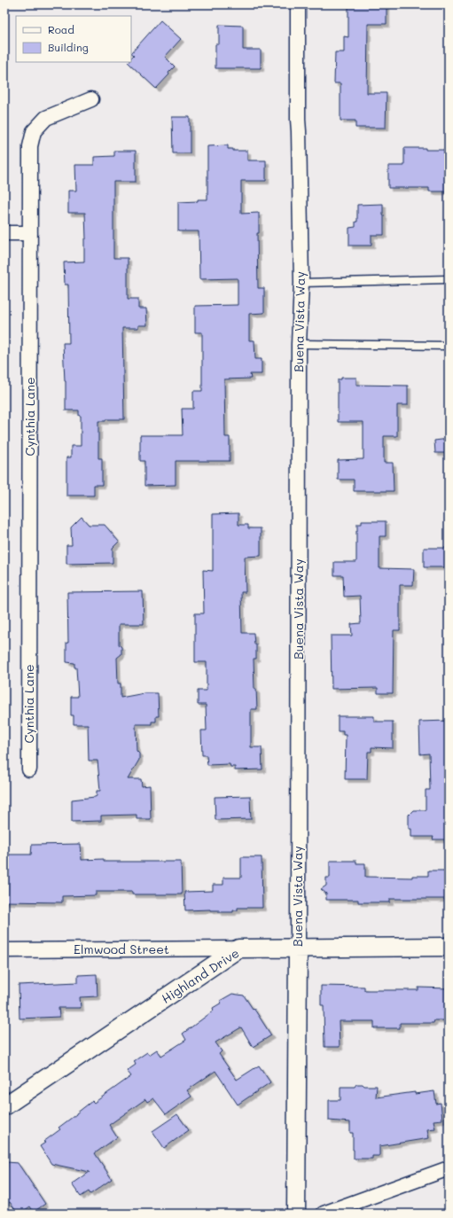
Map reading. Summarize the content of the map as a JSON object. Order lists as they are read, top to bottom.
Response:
{
  "streets": {
    "street": [
      "Buena Vista Way",
      "Cynthia Lane",
      "Elmwood Street",
      "Highland Drive"
    ]
  },
  "crossings": [
    ["Buena Vista Way", "Highland Drive"],
    ["Elmwood Street", "Highland Drive"]
  ],
  "legend": ["Road", "Building"]
}
